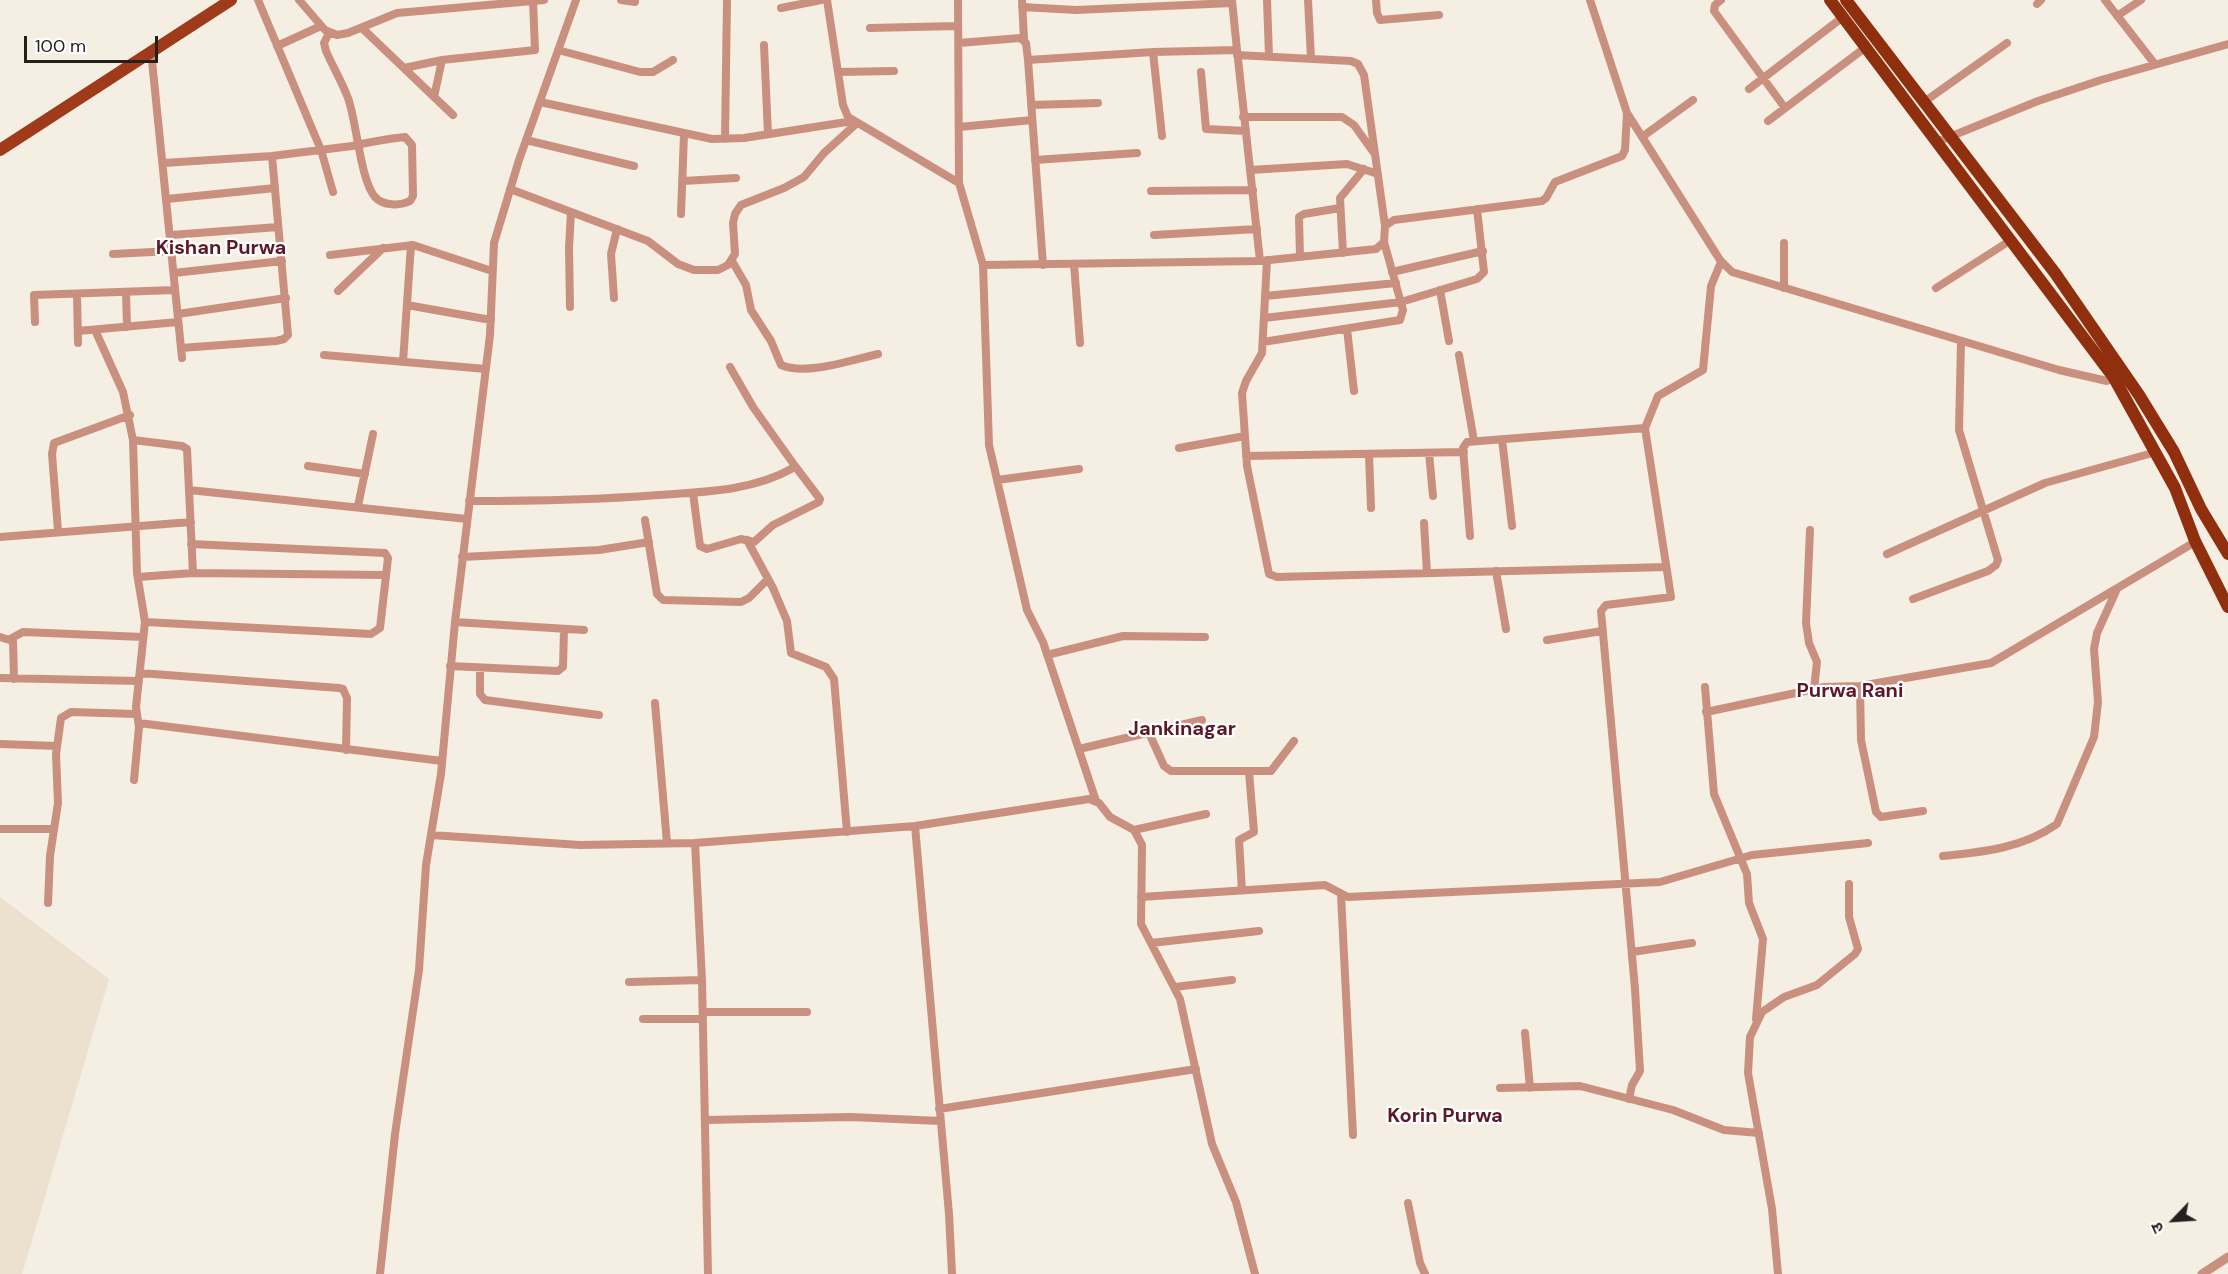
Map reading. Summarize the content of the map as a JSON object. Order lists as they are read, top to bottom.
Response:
{
  "districts": [
    "Kishan Purwa",
    "Purwa Rani",
    "Jankinagar",
    "Korin Purwa"
  ],
  "scale_bar": "100 m",
  "north": "bottom left"
}
